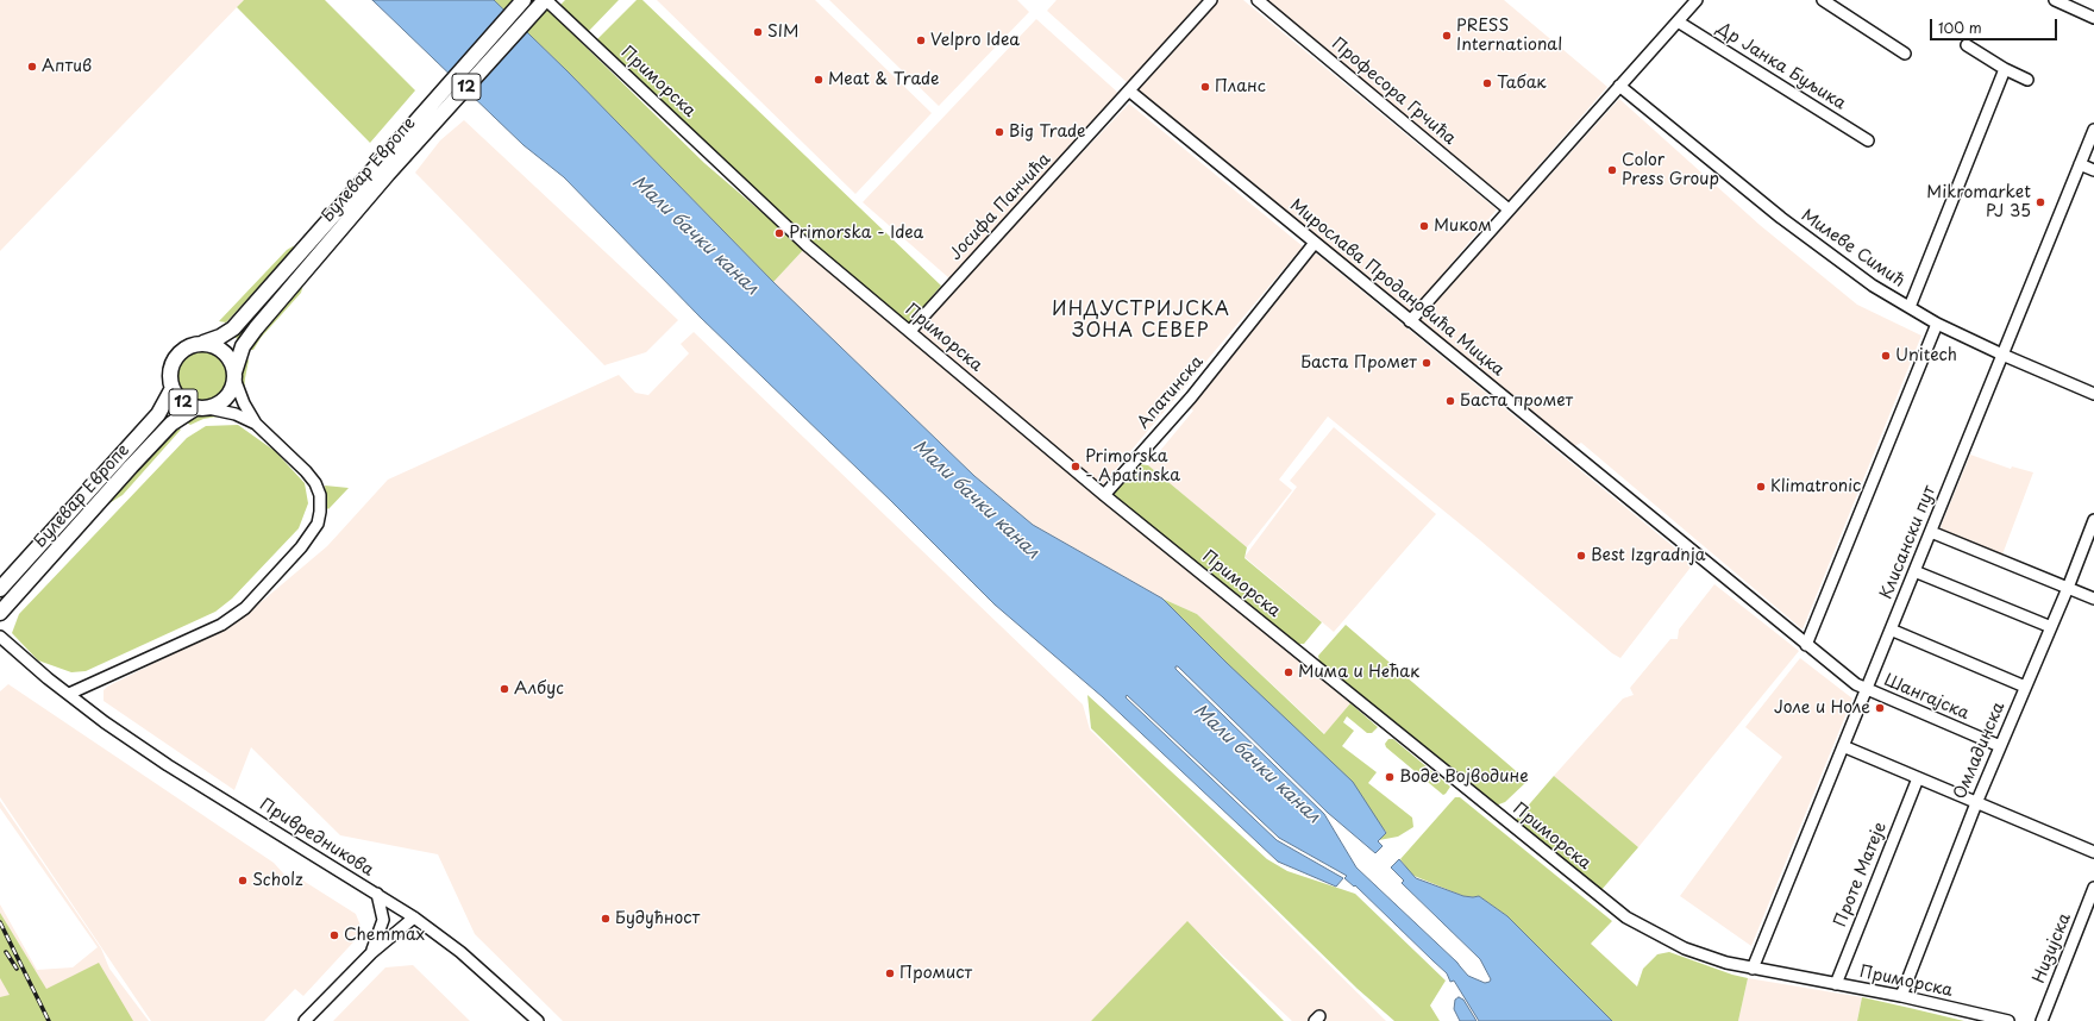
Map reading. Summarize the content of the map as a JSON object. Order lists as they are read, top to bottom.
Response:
{
  "streets": {
    "main road": ["12", "Булевар Европе"],
    "street": [
      "Др Јанка Буљика",
      "Приморска",
      "Професора Грчића",
      "Јосифа Панчића",
      "Милеве Симић",
      "Мирослава Продановића Мицка",
      "Апатинска",
      "Клисански пут",
      "Шангајска",
      "Омладинска",
      "Привредникова",
      "Проте Матеје",
      "Низијска"
    ]
  },
  "crossings": [
    ["Приморска", "Булевар Европе"],
    ["Приморска", "Јосифа Панчића"],
    ["Приморска", "Апатинска"],
    ["Приморска", "Клисански пут"],
    ["Приморска", "Омладинска"],
    ["Приморска", "Проте Матеје"],
    ["12", "Булевар Европе"],
    ["Јосифа Панчића", "Мирослава Продановића Мицка"],
    ["Милеве Симић", "Клисански пут"],
    ["Мирослава Продановића Мицка", "Апатинска"],
    ["Мирослава Продановића Мицка", "Клисански пут"],
    ["Мирослава Продановића Мицка", "Шангајска"],
    ["Клисански пут", "Шангајска"],
    ["Шангајска", "Омладинска"]
  ],
  "districts": ["ИНДУСТРИЈСКА ЗОНА СЕВЕР"],
  "water": ["Мали бачки канал"],
  "places": [
    "SIM",
    "PRESS International",
    "Velpro Idea",
    "Аптив",
    "Meat & Trade",
    "Табак",
    "Планс",
    "Big Trade",
    "Color Press Group",
    "Mikromarket PJ 35",
    "Миком",
    "Primorska - Idea",
    "Unitech",
    "Баста Промет",
    "Баста промет",
    "Primorska - Apatinska",
    "Klimatronic",
    "Best Izgradnja",
    "Мима и Нећак",
    "Албус",
    "Јоле и Ноле",
    "Воде Војводине",
    "Scholz",
    "Будућност",
    "Chemmax",
    "Промист"
  ],
  "scale_bar": "100 m"
}
